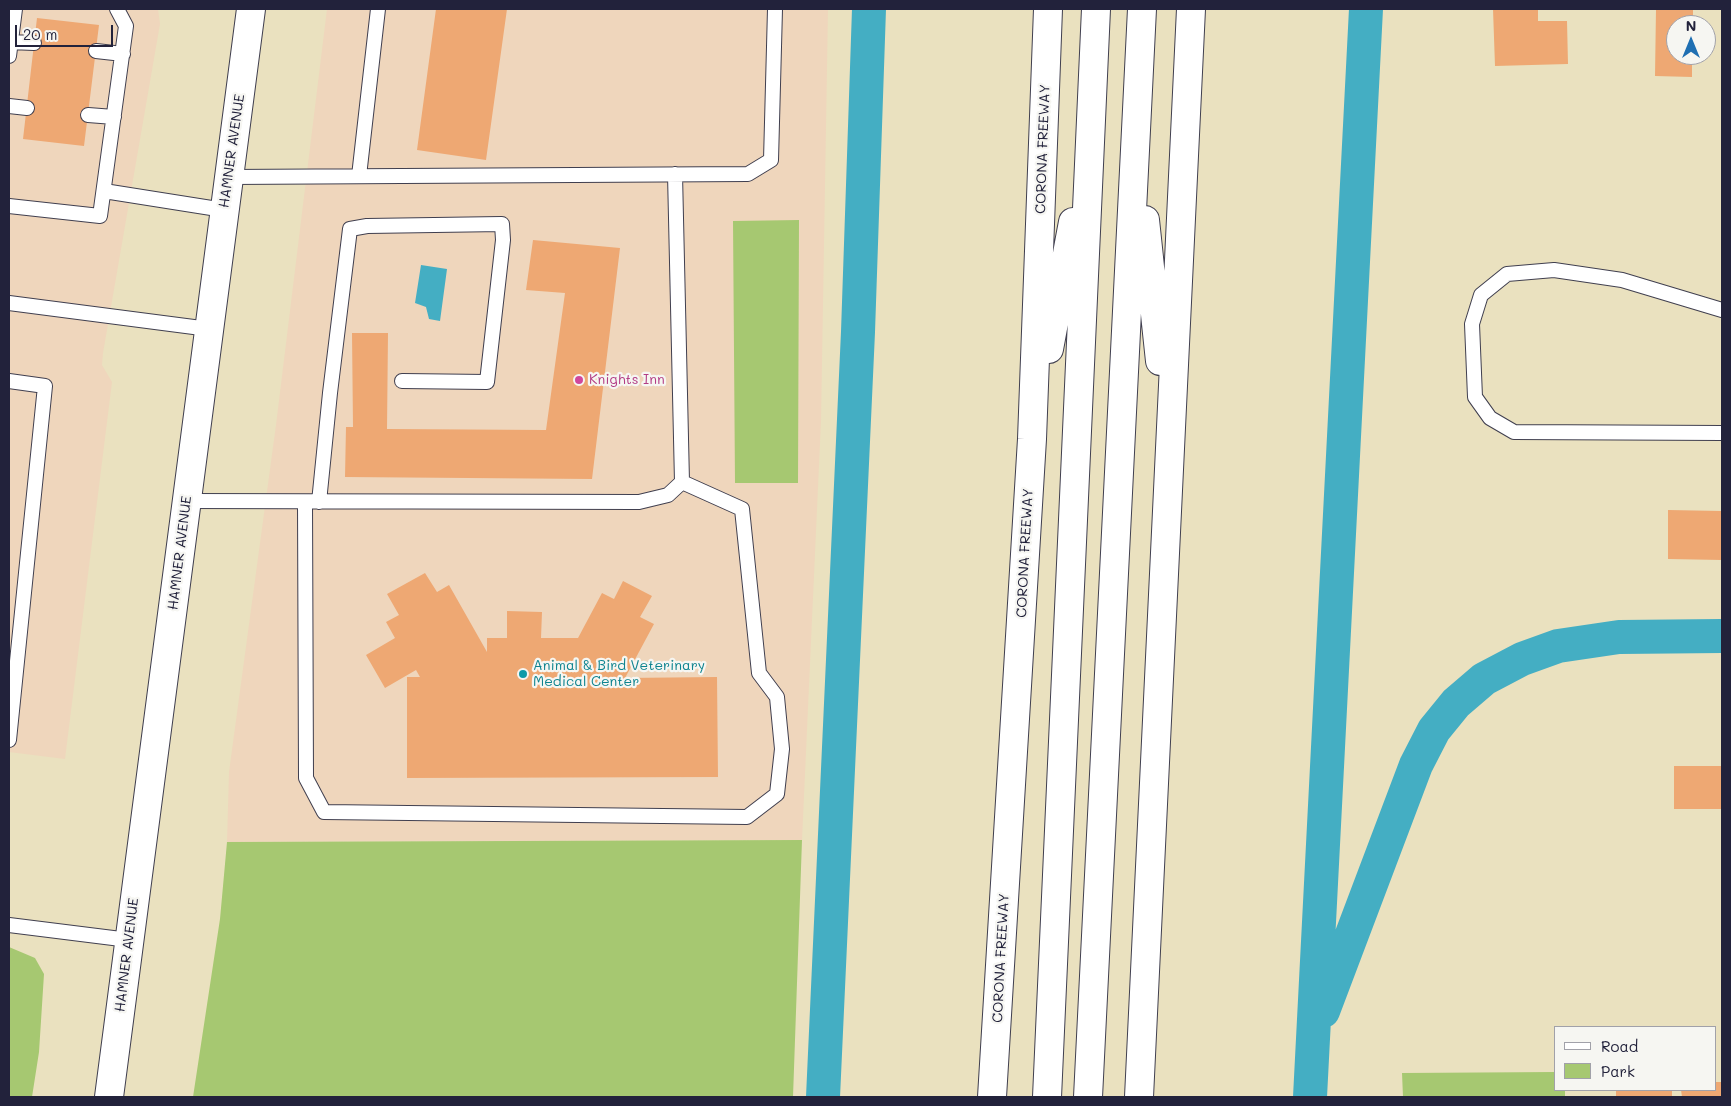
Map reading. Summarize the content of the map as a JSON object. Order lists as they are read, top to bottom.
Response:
{
  "streets": {
    "main road": ["CORONA FREEWAY", "HAMNER AVENUE"]
  },
  "places": ["Knights Inn", "Animal & Bird Veterinary Medical Center"],
  "legend": ["Road", "Park"],
  "scale_bar": "20 m",
  "north": "top"
}
